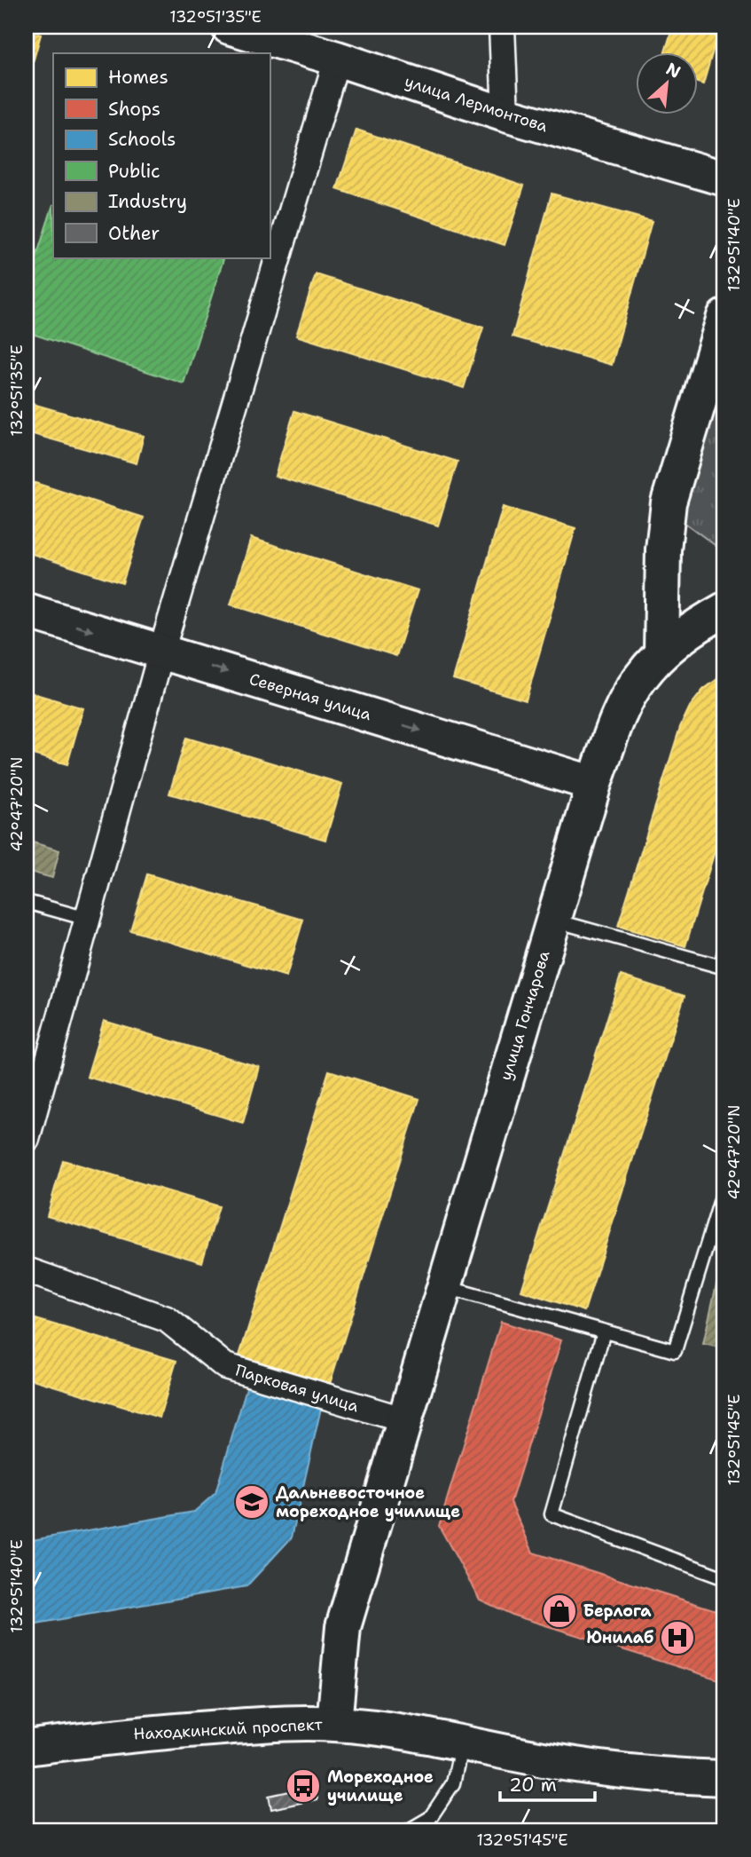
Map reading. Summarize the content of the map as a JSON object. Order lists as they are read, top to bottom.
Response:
{
  "streets": {
    "main road": [
      "улица Лермонтова",
      "Северная улица",
      "улица Гончарова",
      "Находкинский проспект"
    ],
    "street": ["Парковая улица"]
  },
  "crossings": [
    ["Северная улица", "улица Гончарова"],
    ["улица Гончарова", "Парковая улица"],
    ["улица Гончарова", "Находкинский проспект"]
  ],
  "one_way": ["Северная улица"],
  "places": {
    "school or university": ["Дальневосточное мореходное училище"],
    "shop": ["Берлога"],
    "hospital": ["Юнилаб"],
    "bus stop": ["Мореходное училище"]
  },
  "legend": [
    "Homes",
    "Shops",
    "Schools",
    "Public",
    "Industry",
    "Other"
  ],
  "scale_bar": "20 m",
  "north": "top right",
  "coordinates": [
    "132°51'35\"E",
    "132°51'40\"E",
    "42°47'20\"N",
    "132°51'45\"E"
  ]
}
